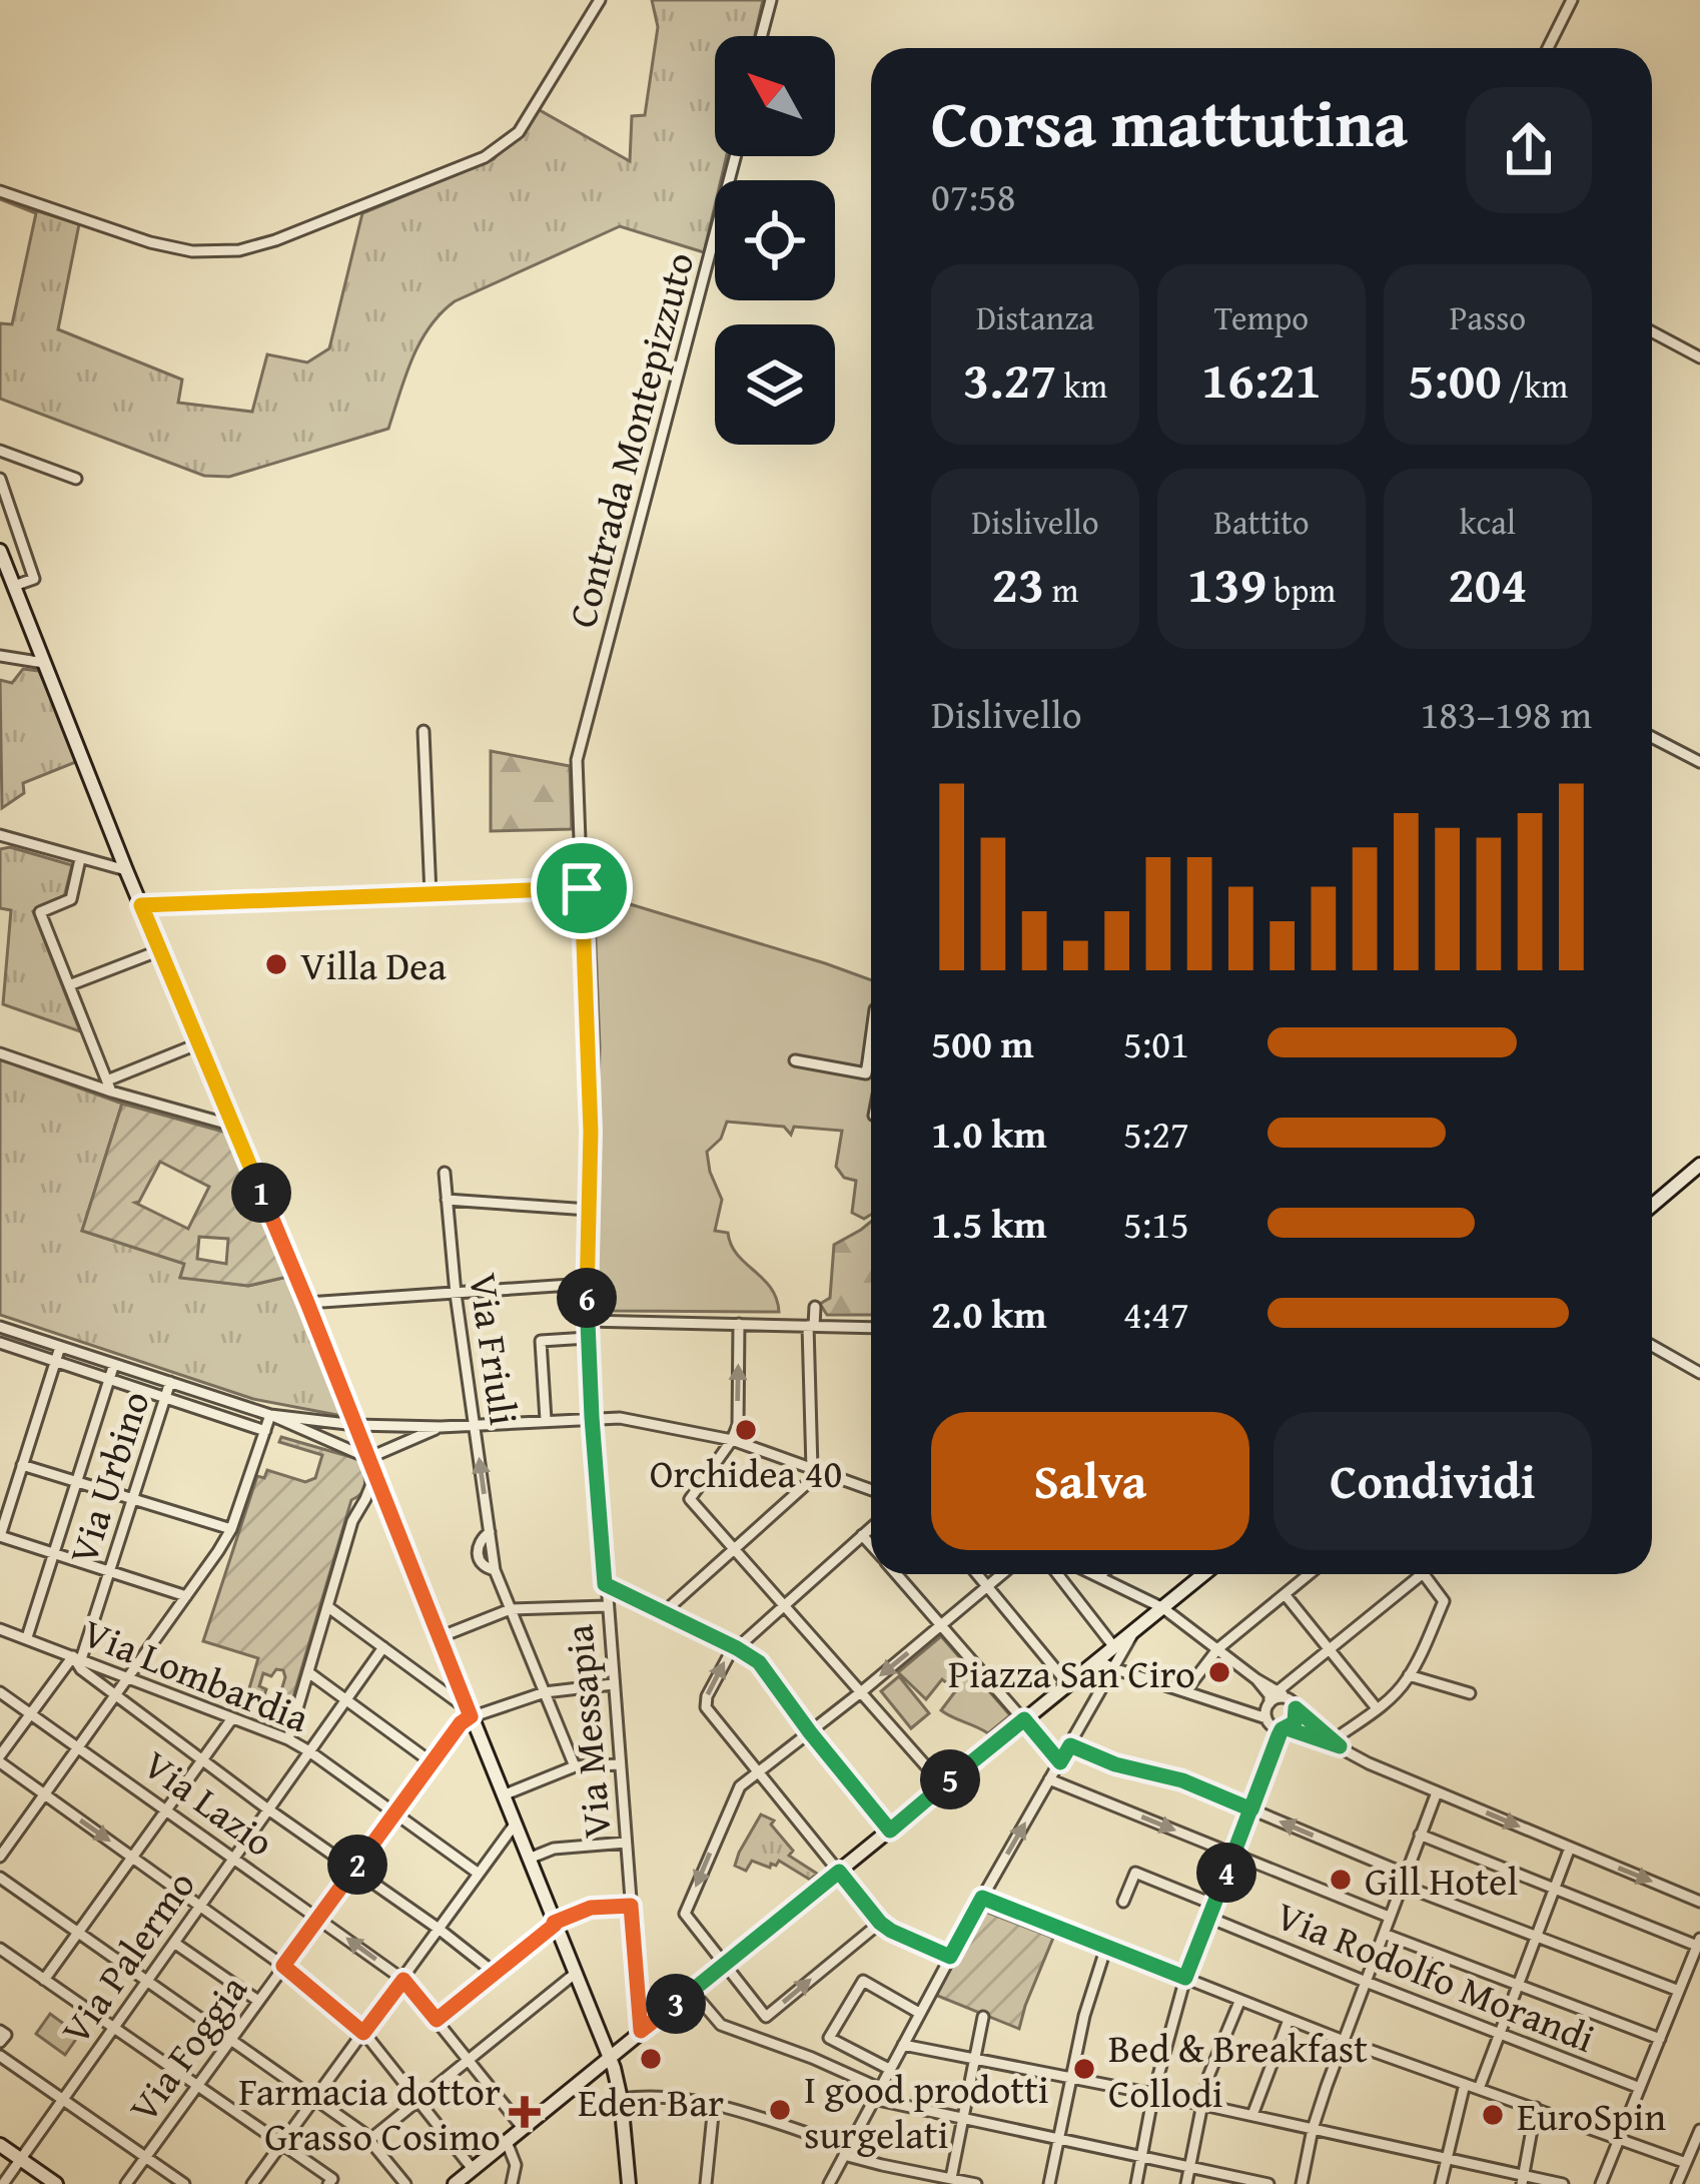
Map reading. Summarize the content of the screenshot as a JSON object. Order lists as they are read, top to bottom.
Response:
{
  "streets": {
    "street": [
      "Contrada Montepizzuto",
      "Via Friuli",
      "Via Urbino",
      "Via Lombardia",
      "Via Messapia",
      "Via Lazio",
      "Via Palermo",
      "Via Rodolfo Morandi",
      "Via Foggia"
    ]
  },
  "crossings": [
    ["Contrada Montepizzuto", "Via Messapia"],
    ["Via Urbino", "Via Lombardia"],
    ["Via Urbino", "Via Lazio"],
    ["Via Lombardia", "Via Palermo"],
    ["Via Lombardia", "Via Foggia"],
    ["Via Lazio", "Via Palermo"],
    ["Via Lazio", "Via Foggia"]
  ],
  "places": {
    "other": [
      "Villa Dea",
      "Orchidea 40",
      "Piazza San Ciro",
      "Gill Hotel",
      "Eden Bar",
      "Bed & Breakfast Collodi",
      "I good prodotti surgelati",
      "EuroSpin"
    ],
    "health": ["Farmacia dottor Grasso Cosimo"]
  },
  "north": "top left",
  "page": {
    "heading": ["Corsa mattutina", "07:58"],
    "stats": [
      ["Distanza", "3.27 km"],
      ["Tempo", "16:21"],
      ["Passo", "5:00 /km"],
      ["Dislivello", "23 m"],
      ["Battito", "139 bpm"],
      ["kcal", "204"]
    ],
    "chart": ["Dislivello", "183–198 m"],
    "list": [
      {
        "name": "500 m",
        "note": "5:01"
      },
      {
        "name": "1.0 km",
        "note": "5:27"
      },
      {
        "name": "1.5 km",
        "note": "5:15"
      },
      {
        "name": "2.0 km",
        "note": "4:47"
      }
    ],
    "pins": [
      "1",
      "6",
      "5",
      "2",
      "4",
      "3"
    ],
    "buttons": ["Salva", "Condividi"]
  }
}
